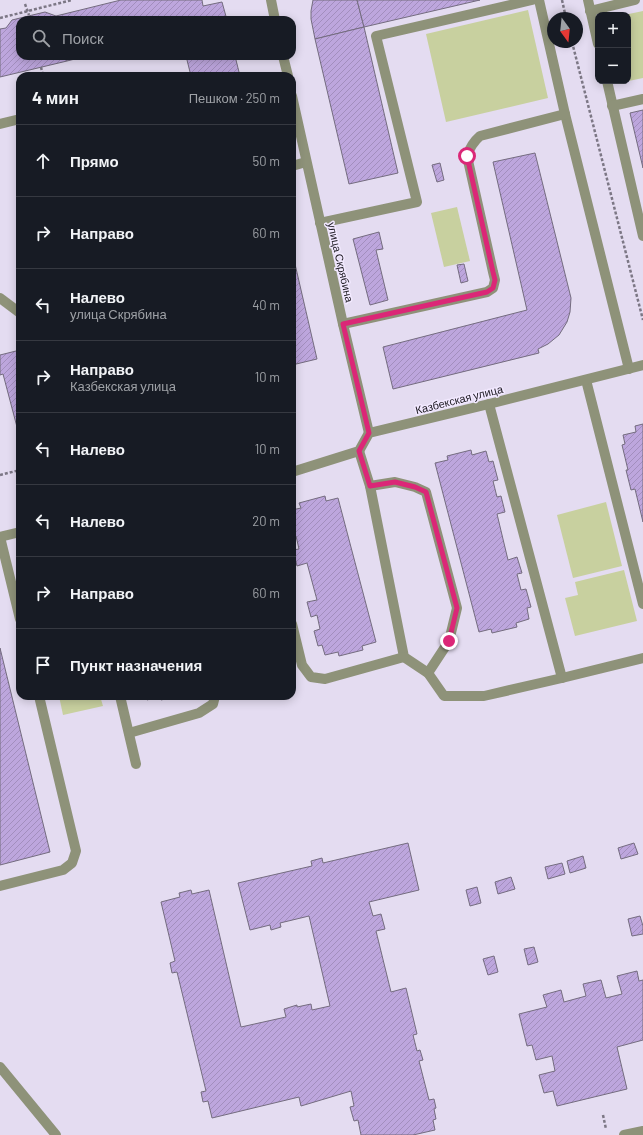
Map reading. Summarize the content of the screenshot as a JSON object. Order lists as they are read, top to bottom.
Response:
{
  "streets": {
    "street": ["улица Скрябина", "Казбекская улица"]
  },
  "crossings": [
    ["улица Скрябина", "Казбекская улица"]
  ],
  "north": "bottom",
  "page": {
    "map_buttons": ["+", "−"],
    "search": "Поиск",
    "heading": ["4 мин", "Пешком · 250 m"],
    "list": [
      ["Прямо", "50 m"],
      ["Направо", "60 m"],
      ["Налево", "улица Скрябина", "40 m"],
      ["Направо", "Казбекская улица", "10 m"],
      ["Налево", "10 m"],
      ["Налево", "20 m"],
      ["Направо", "60 m"],
      "Пункт назначения"
    ]
  }
}
